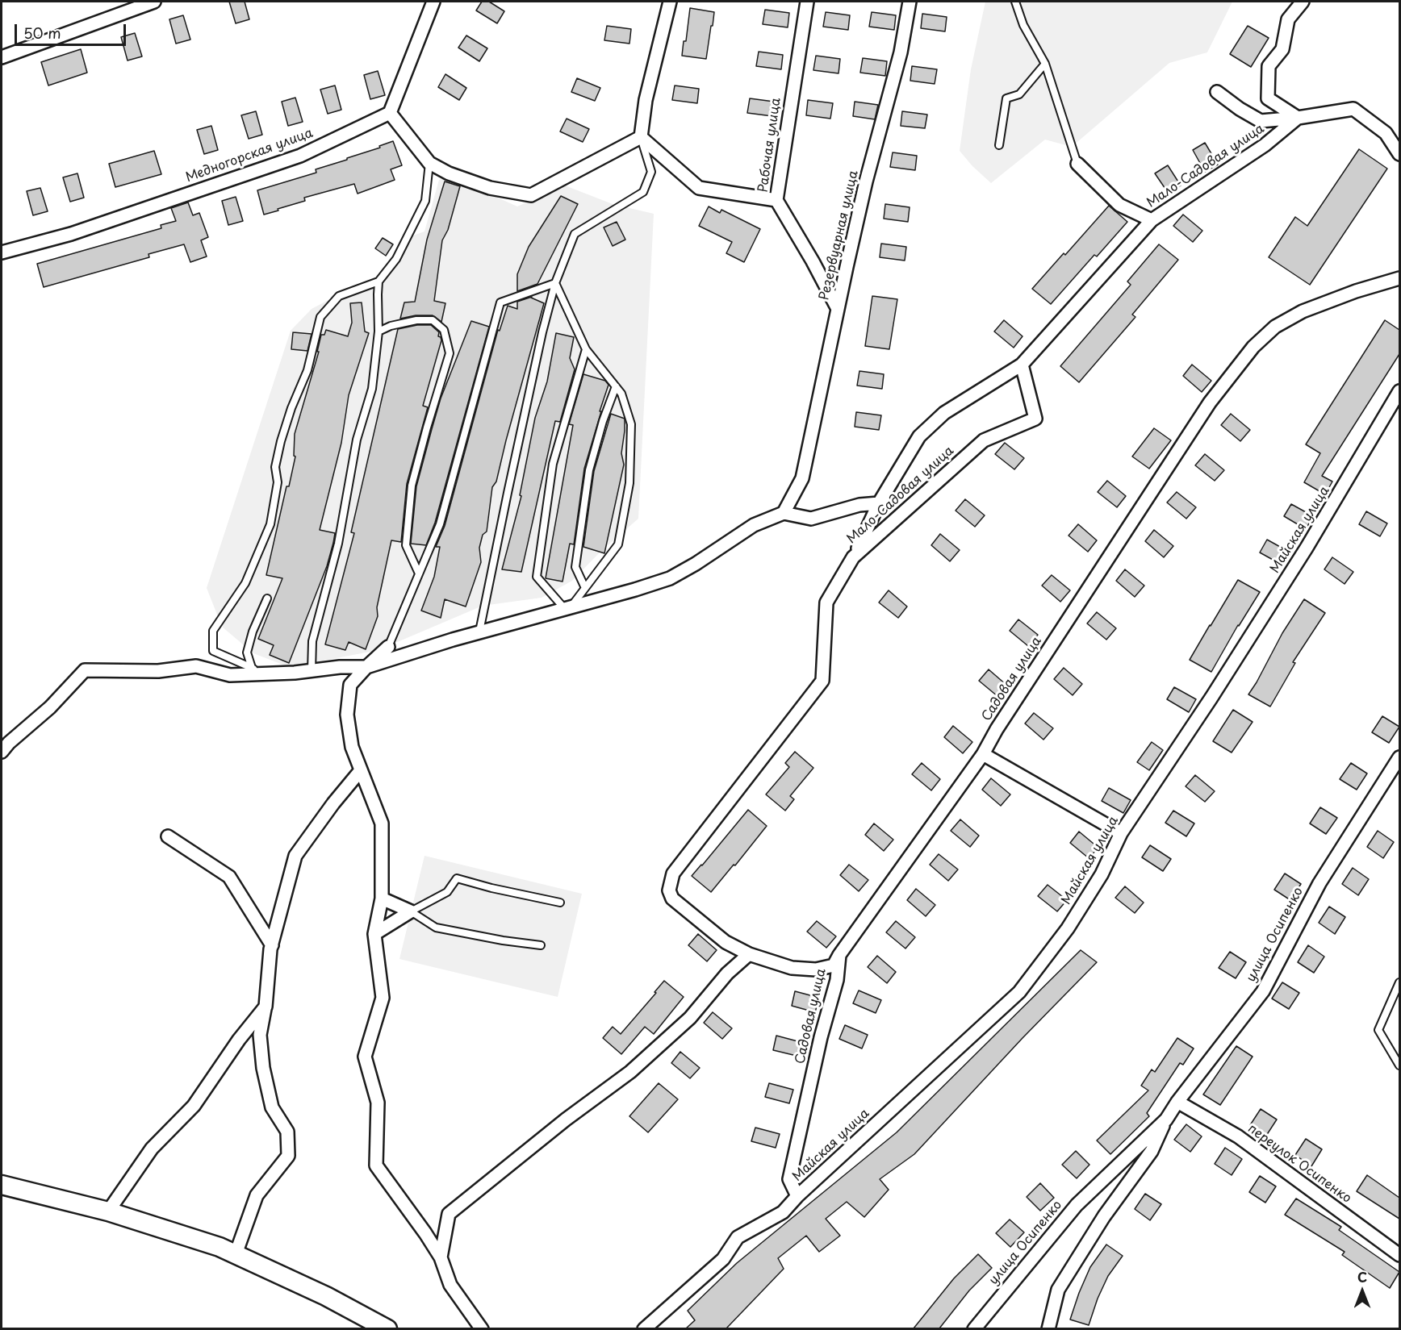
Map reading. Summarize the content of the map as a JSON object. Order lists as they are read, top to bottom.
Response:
{
  "streets": {
    "street": [
      "Рабочая улица",
      "Медногорская улица",
      "Мало-Садовая улица",
      "Резервуарная улица",
      "Майская улица",
      "Садовая улица",
      "улица Осипенко",
      "переулок Осипенко"
    ]
  },
  "crossings": [
    ["Рабочая улица", "Резервуарная улица"],
    ["Майская улица", "Садовая улица"],
    ["улица Осипенко", "переулок Осипенко"]
  ],
  "scale_bar": "50 m",
  "north": "top"
}
